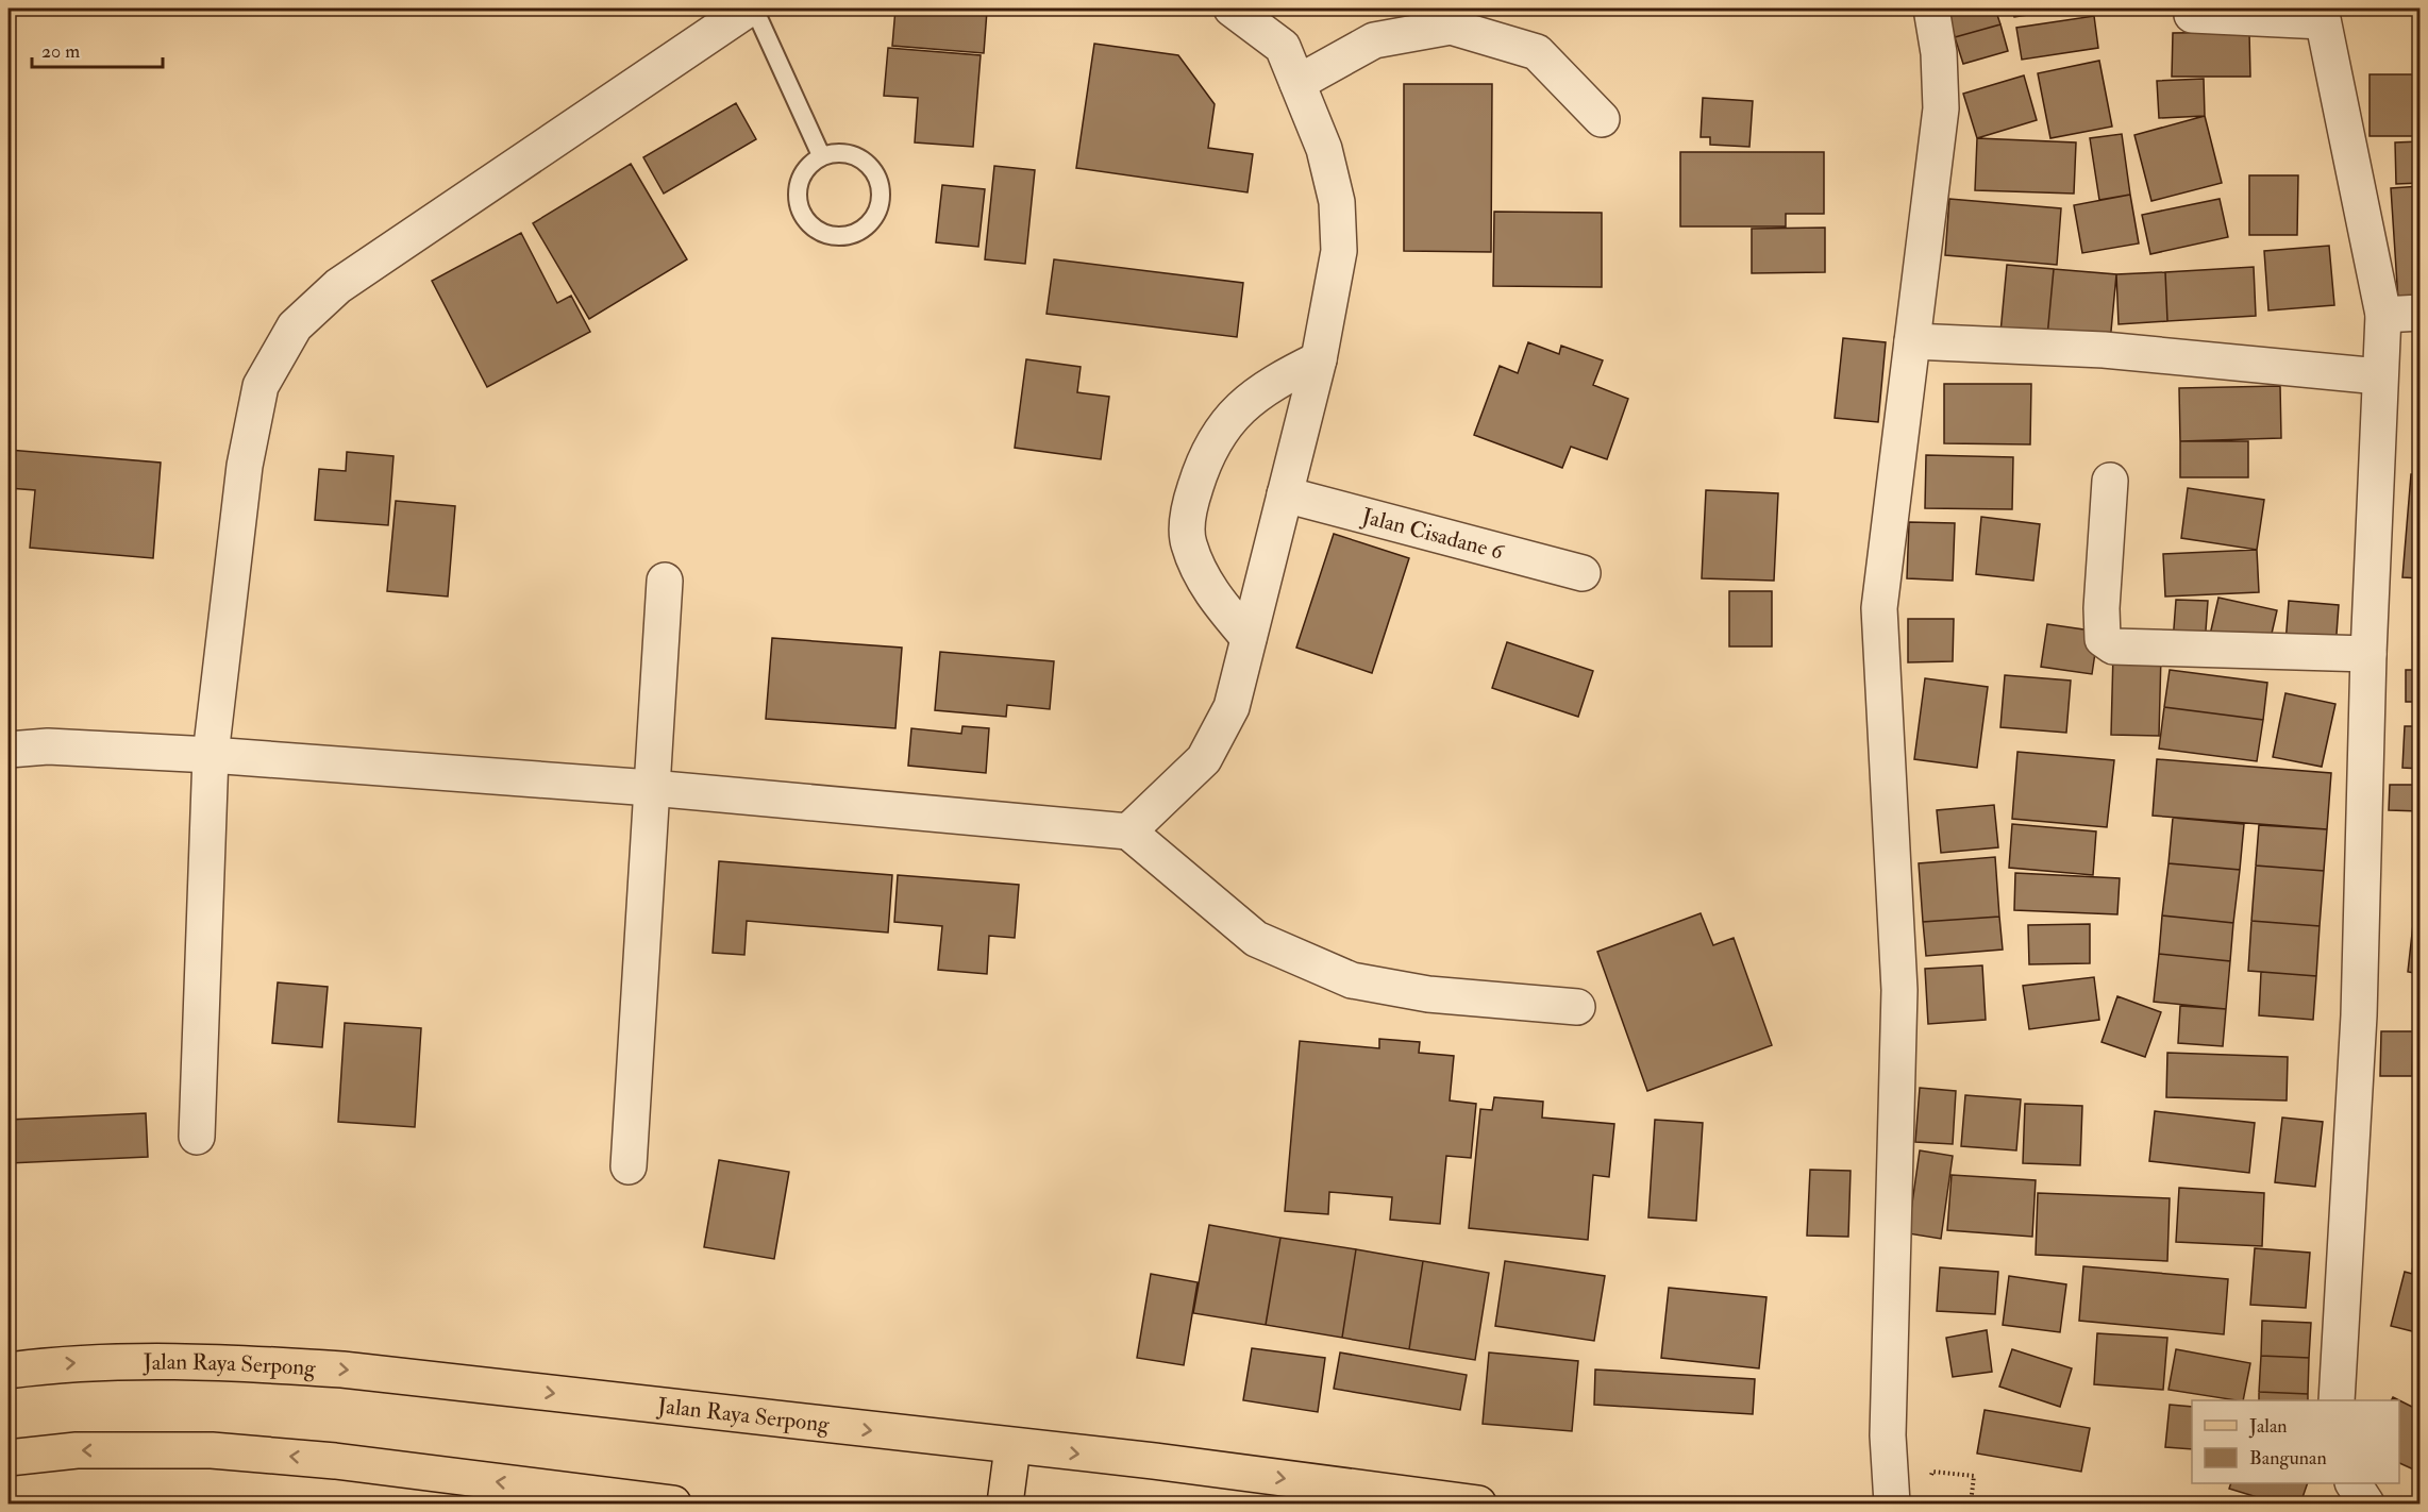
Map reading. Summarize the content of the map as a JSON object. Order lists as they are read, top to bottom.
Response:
{
  "streets": {
    "main road": ["Jalan Raya Serpong"],
    "street": ["Jalan Cisadane 6"]
  },
  "legend": ["Jalan", "Bangunan"],
  "scale_bar": "20 m"
}
